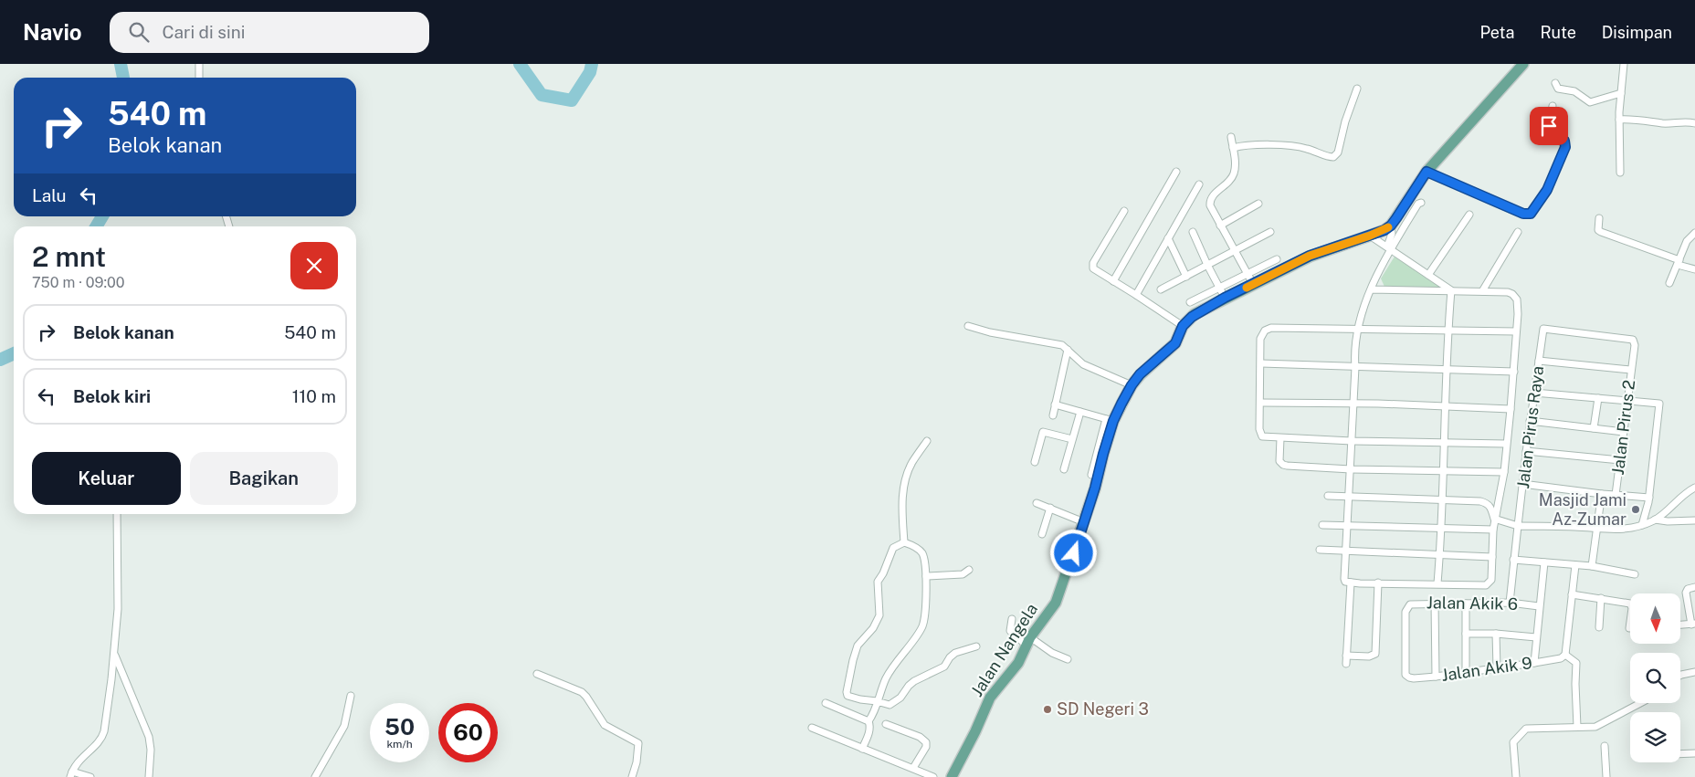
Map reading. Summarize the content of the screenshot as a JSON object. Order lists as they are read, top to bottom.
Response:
{
  "streets": {
    "main road": ["Jalan Nangela"],
    "street": [
      "Jalan Pirus Raya",
      "Jalan Pirus 2",
      "Jalan Akik 6",
      "Jalan Akik 9"
    ]
  },
  "crossings": [
    ["Jalan Pirus Raya", "Jalan Pirus 2"],
    ["Jalan Pirus Raya", "Jalan Akik 6"],
    ["Jalan Akik 6", "Jalan Akik 9"]
  ],
  "places": ["Masjid Jami Az-Zumar", "SD Negeri 3"],
  "north": "bottom",
  "page": {
    "header": "Navio",
    "search": "Cari di sini",
    "nav": ["Peta", "Rute", "Disimpan"],
    "turn": ["540 m", "Belok kanan"],
    "then": "Lalu",
    "heading": ["2 mnt", "750 m · 09:00"],
    "list": [
      {
        "name": "Belok kanan",
        "value": "540 m"
      },
      {
        "name": "Belok kiri",
        "value": "110 m"
      }
    ],
    "buttons": ["Keluar", "Bagikan"],
    "speed": "50 km/h",
    "limit": "60"
  }
}
